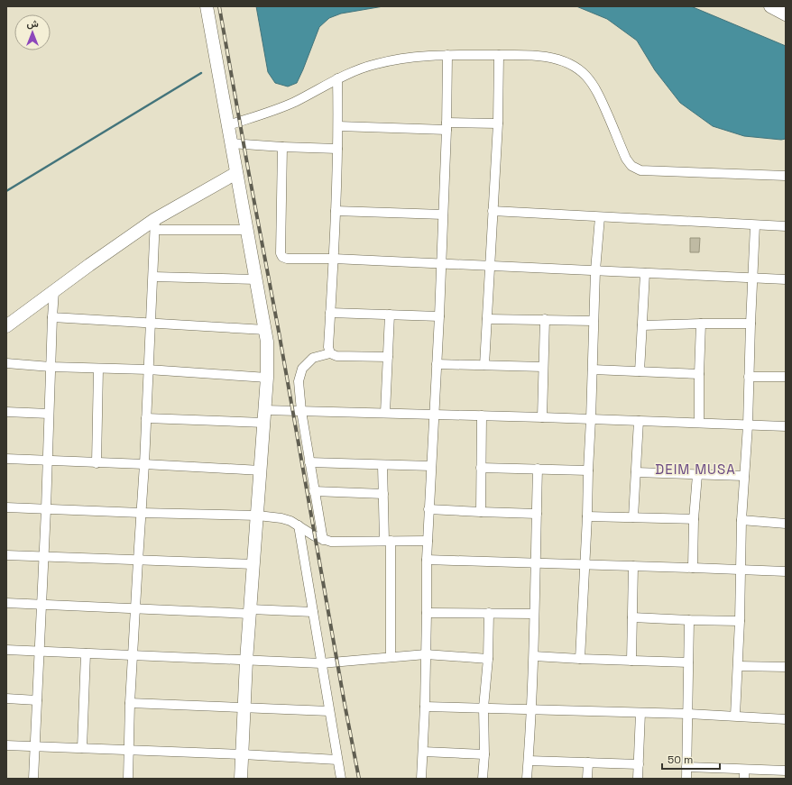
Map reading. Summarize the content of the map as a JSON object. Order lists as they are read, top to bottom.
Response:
{
  "districts": ["DEIM MUSA"],
  "scale_bar": "50 m",
  "north": "top"
}
